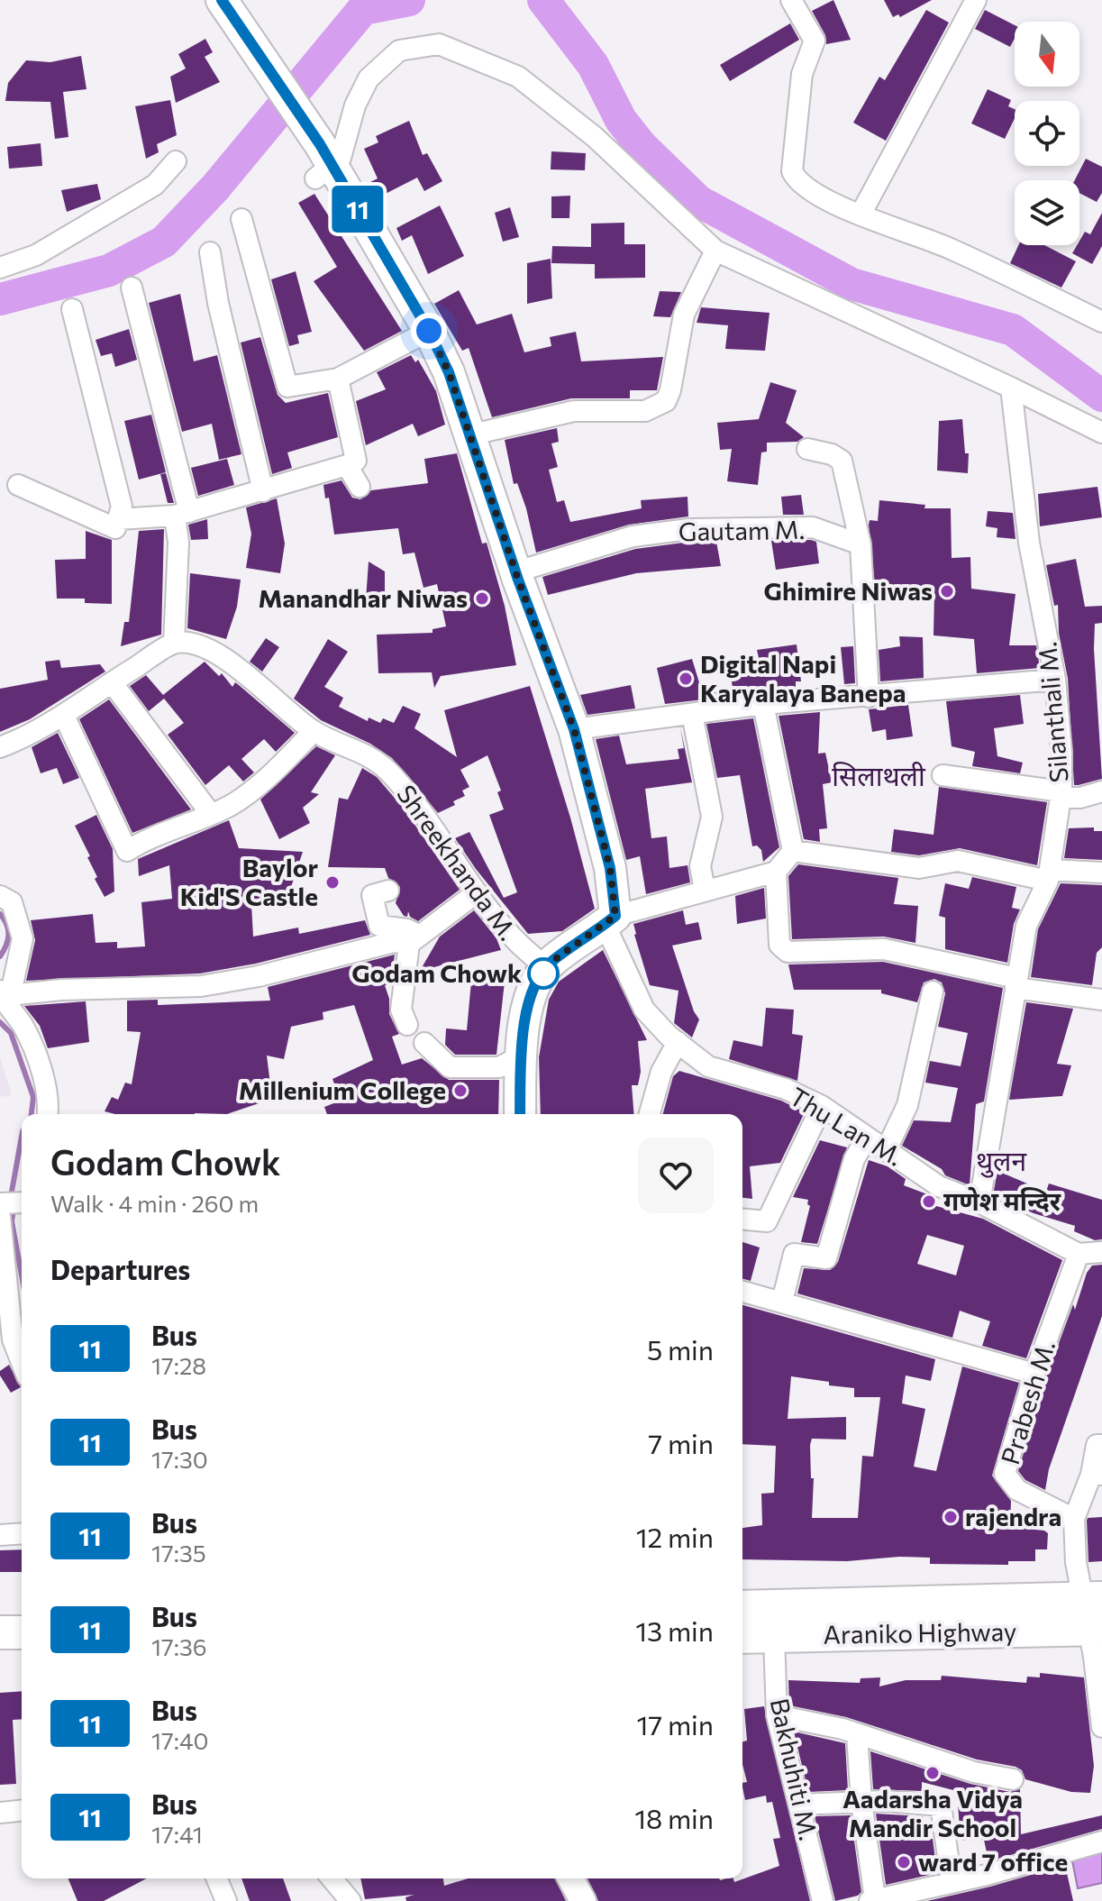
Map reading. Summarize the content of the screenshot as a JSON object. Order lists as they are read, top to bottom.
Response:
{
  "streets": {
    "highway": ["Araniko Highway"],
    "street": [
      "Gautam M.",
      "Silanthali M.",
      "Shreekhanda M.",
      "Thu Lan M.",
      "Prabesh M.",
      "Bakhuhiti M."
    ]
  },
  "crossings": [
    ["Silanthali M.", "Thu Lan M."],
    ["Thu Lan M.", "Prabesh M."],
    ["Araniko Highway", "Bakhuhiti M."]
  ],
  "districts": ["सिलाथली", "थुलन"],
  "places": [
    "Ghimire Niwas",
    "Manandhar Niwas",
    "Digital Napi Karyalaya Banepa",
    "Baylor Kid'S Castle",
    "Godam Chowk",
    "Millenium College",
    "गणेश मन्दिर",
    "rajendra",
    "Aadarsha Vidya Mandir School",
    "ward 7 office"
  ],
  "lines": ["bus line 11"],
  "north": "bottom",
  "page": {
    "on_map": "11",
    "heading": [
      ["Godam Chowk", "Walk · 4 min · 260 m"],
      "Departures"
    ],
    "list": [
      {
        "mark": "11",
        "name": "Bus",
        "note": "17:28",
        "value": "5 min"
      },
      {
        "mark": "11",
        "name": "Bus",
        "note": "17:30",
        "value": "7 min"
      },
      {
        "mark": "11",
        "name": "Bus",
        "note": "17:35",
        "value": "12 min"
      },
      {
        "mark": "11",
        "name": "Bus",
        "note": "17:36",
        "value": "13 min"
      },
      {
        "mark": "11",
        "name": "Bus",
        "note": "17:40",
        "value": "17 min"
      },
      {
        "mark": "11",
        "name": "Bus",
        "note": "17:41",
        "value": "18 min"
      }
    ]
  }
}
